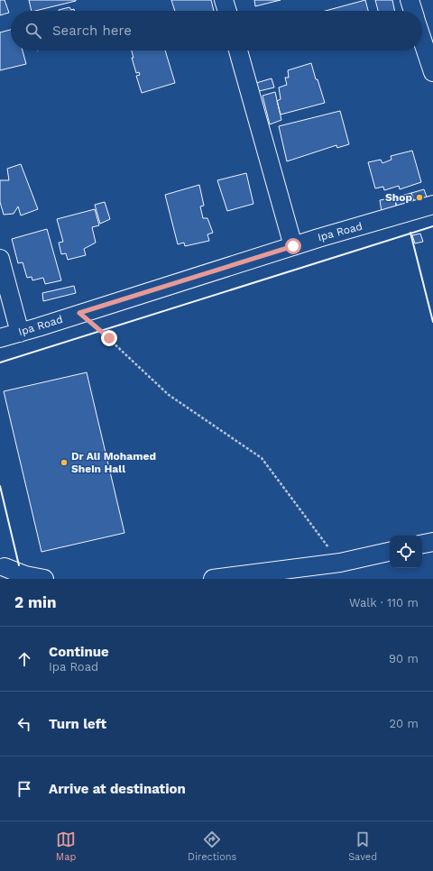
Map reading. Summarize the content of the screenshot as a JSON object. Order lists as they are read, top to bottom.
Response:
{
  "streets": {
    "street": ["Ipa Road"]
  },
  "places": ["Shop", "Dr Ali Mohamed Shein Hall"],
  "page": {
    "search": "Search here",
    "heading": ["2 min", "Walk · 110 m"],
    "list": [
      ["Continue", "Ipa Road", "90 m"],
      ["Turn left", "20 m"],
      "Arrive at destination"
    ],
    "nav": ["Map", "Directions", "Saved"]
  }
}
